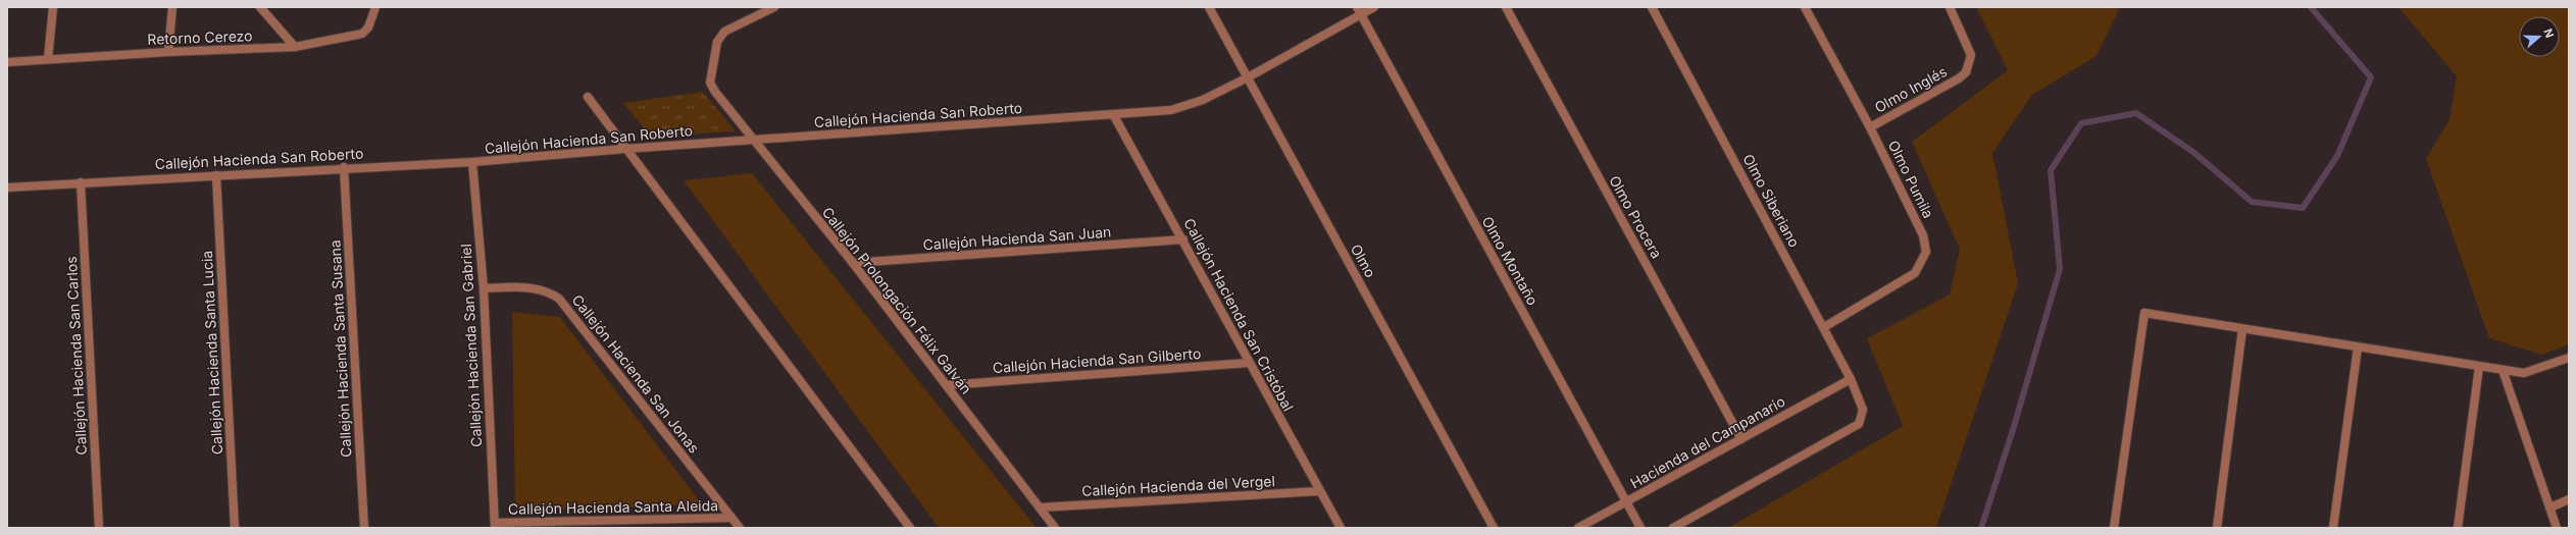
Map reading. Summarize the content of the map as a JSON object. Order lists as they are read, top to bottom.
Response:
{
  "streets": {
    "street": [
      "Retorno Cerezo",
      "Olmo Inglés",
      "Callejón Hacienda San Roberto",
      "Olmo Pumila",
      "Olmo Siberiano",
      "Olmo Procera",
      "Callejón Hacienda San Juan",
      "Olmo",
      "Olmo Montaño",
      "Callejón Prolongación Félix Galván",
      "Callejón Hacienda San Cristóbal",
      "Callejón Hacienda San Gabriel",
      "Callejón Hacienda Santa Susana",
      "Callejón Hacienda Santa Lucia",
      "Callejón Hacienda San Carlos",
      "Callejón Hacienda San Gilberto",
      "Callejón Hacienda San Jonas",
      "Hacienda del Campanario",
      "Callejón Hacienda del Vergel",
      "Callejón Hacienda Santa Aleida"
    ]
  },
  "crossings": [
    ["Olmo Inglés", "Olmo Pumila"],
    ["Callejón Hacienda San Roberto", "Olmo"],
    ["Callejón Hacienda San Roberto", "Olmo Montaño"],
    ["Callejón Hacienda San Roberto", "Callejón Prolongación Félix Galván"],
    ["Callejón Hacienda San Roberto", "Callejón Hacienda San Cristóbal"],
    ["Callejón Hacienda San Roberto", "Callejón Hacienda San Gabriel"],
    ["Callejón Hacienda San Roberto", "Callejón Hacienda Santa Susana"],
    ["Callejón Hacienda San Roberto", "Callejón Hacienda Santa Lucia"],
    ["Callejón Hacienda San Roberto", "Callejón Hacienda San Carlos"],
    ["Olmo Pumila", "Olmo Siberiano"],
    ["Olmo Siberiano", "Hacienda del Campanario"],
    ["Olmo Procera", "Hacienda del Campanario"],
    ["Callejón Hacienda San Juan", "Callejón Prolongación Félix Galván"],
    ["Callejón Hacienda San Juan", "Callejón Hacienda San Cristóbal"],
    ["Olmo Montaño", "Hacienda del Campanario"],
    ["Callejón Prolongación Félix Galván", "Callejón Hacienda San Gilberto"],
    ["Callejón Prolongación Félix Galván", "Callejón Hacienda del Vergel"],
    ["Callejón Hacienda San Cristóbal", "Callejón Hacienda San Gilberto"],
    ["Callejón Hacienda San Cristóbal", "Callejón Hacienda del Vergel"],
    ["Callejón Hacienda San Gabriel", "Callejón Hacienda San Jonas"],
    ["Callejón Hacienda San Gabriel", "Callejón Hacienda Santa Aleida"],
    ["Callejón Hacienda San Jonas", "Callejón Hacienda Santa Aleida"]
  ],
  "north": "right"
}
